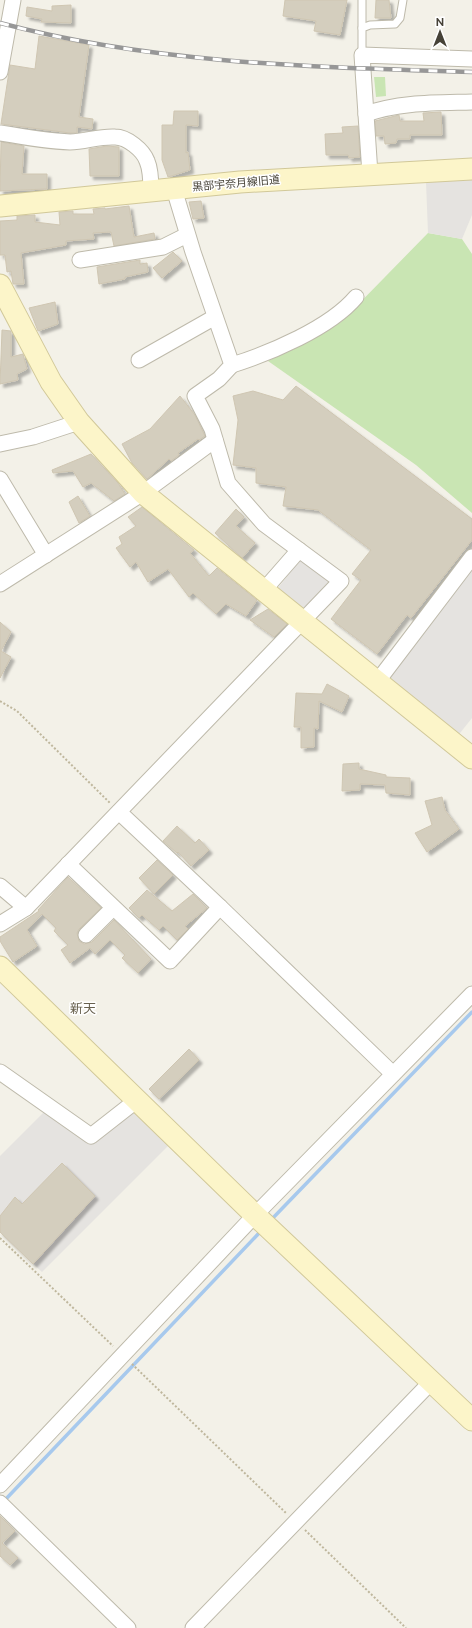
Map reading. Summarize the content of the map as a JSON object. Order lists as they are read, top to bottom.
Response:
{
  "streets": {
    "street": ["黒部宇奈月線旧道"]
  },
  "districts": ["新天"],
  "north": "top"
}
